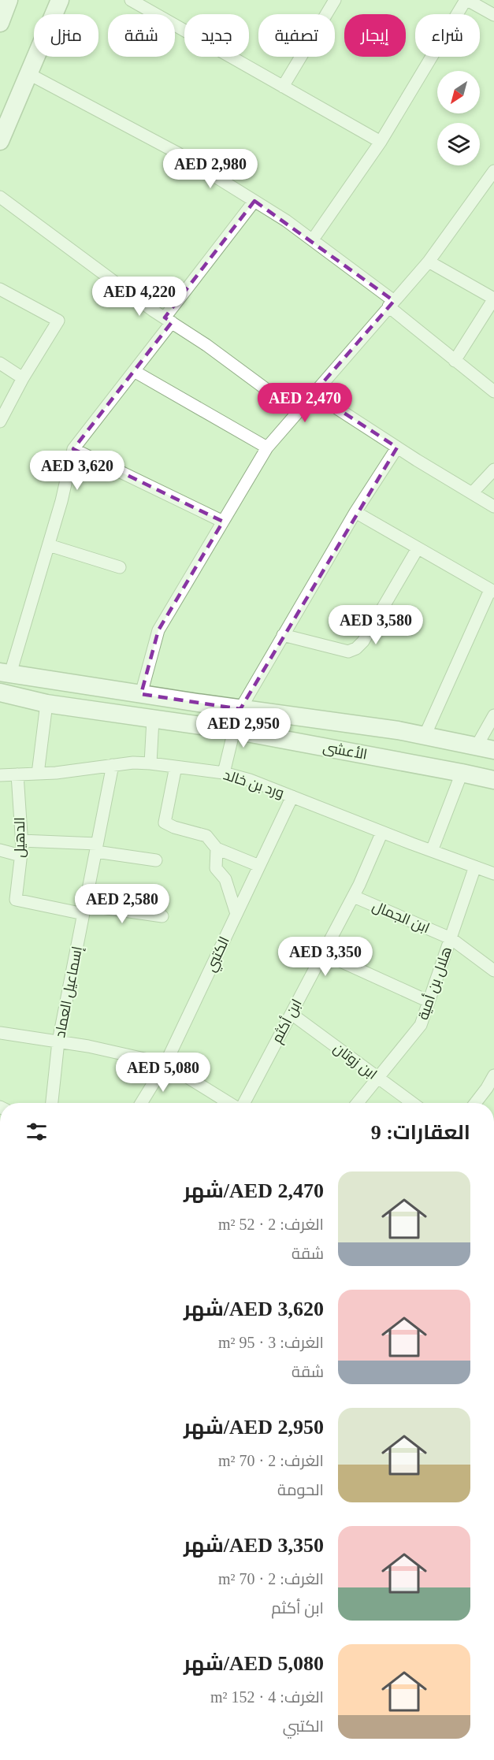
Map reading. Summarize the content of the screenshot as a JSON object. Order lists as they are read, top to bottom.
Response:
{
  "streets": {
    "street": [
      "الأعشى",
      "ورد بن خالد",
      "الدهيل",
      "ابن الجمال",
      "الكتبي",
      "هلال بن أمية",
      "إسماعيل العماد",
      "ابن أكثم",
      "ابن زوتان"
    ]
  },
  "crossings": [
    ["ورد بن خالد", "الدهيل"],
    ["ورد بن خالد", "الكتبي"],
    ["ورد بن خالد", "هلال بن أمية"],
    ["ورد بن خالد", "إسماعيل العماد"],
    ["ورد بن خالد", "ابن أكثم"],
    ["الدهيل", "إسماعيل العماد"],
    ["ابن الجمال", "هلال بن أمية"],
    ["ابن الجمال", "ابن أكثم"],
    ["هلال بن أمية", "ابن زوتان"],
    ["ابن أكثم", "ابن زوتان"]
  ],
  "north": "bottom left",
  "page": {
    "chip": [
      "شراء",
      "إيجار",
      "تصفية",
      "جديد",
      "شقة",
      "منزل"
    ],
    "price": [
      "AED 2,980",
      "AED 4,220",
      "AED 2,470",
      "AED 3,620",
      "AED 3,580",
      "AED 2,950",
      "AED 2,580",
      "AED 3,350",
      "AED 5,080"
    ],
    "heading": "العقارات: 9",
    "list": [
      {
        "name": "AED 2,470/شهر",
        "note": "الغرف: 2 · 52 m² · شقة"
      },
      {
        "name": "AED 3,620/شهر",
        "note": "الغرف: 3 · 95 m² · شقة"
      },
      {
        "name": "AED 2,950/شهر",
        "note": "الغرف: 2 · 70 m² · الحومة"
      },
      {
        "name": "AED 3,350/شهر",
        "note": "الغرف: 2 · 70 m² · ابن أكثم"
      },
      {
        "name": "AED 5,080/شهر",
        "note": "الغرف: 4 · 152 m² · الكتبي"
      }
    ]
  }
}
